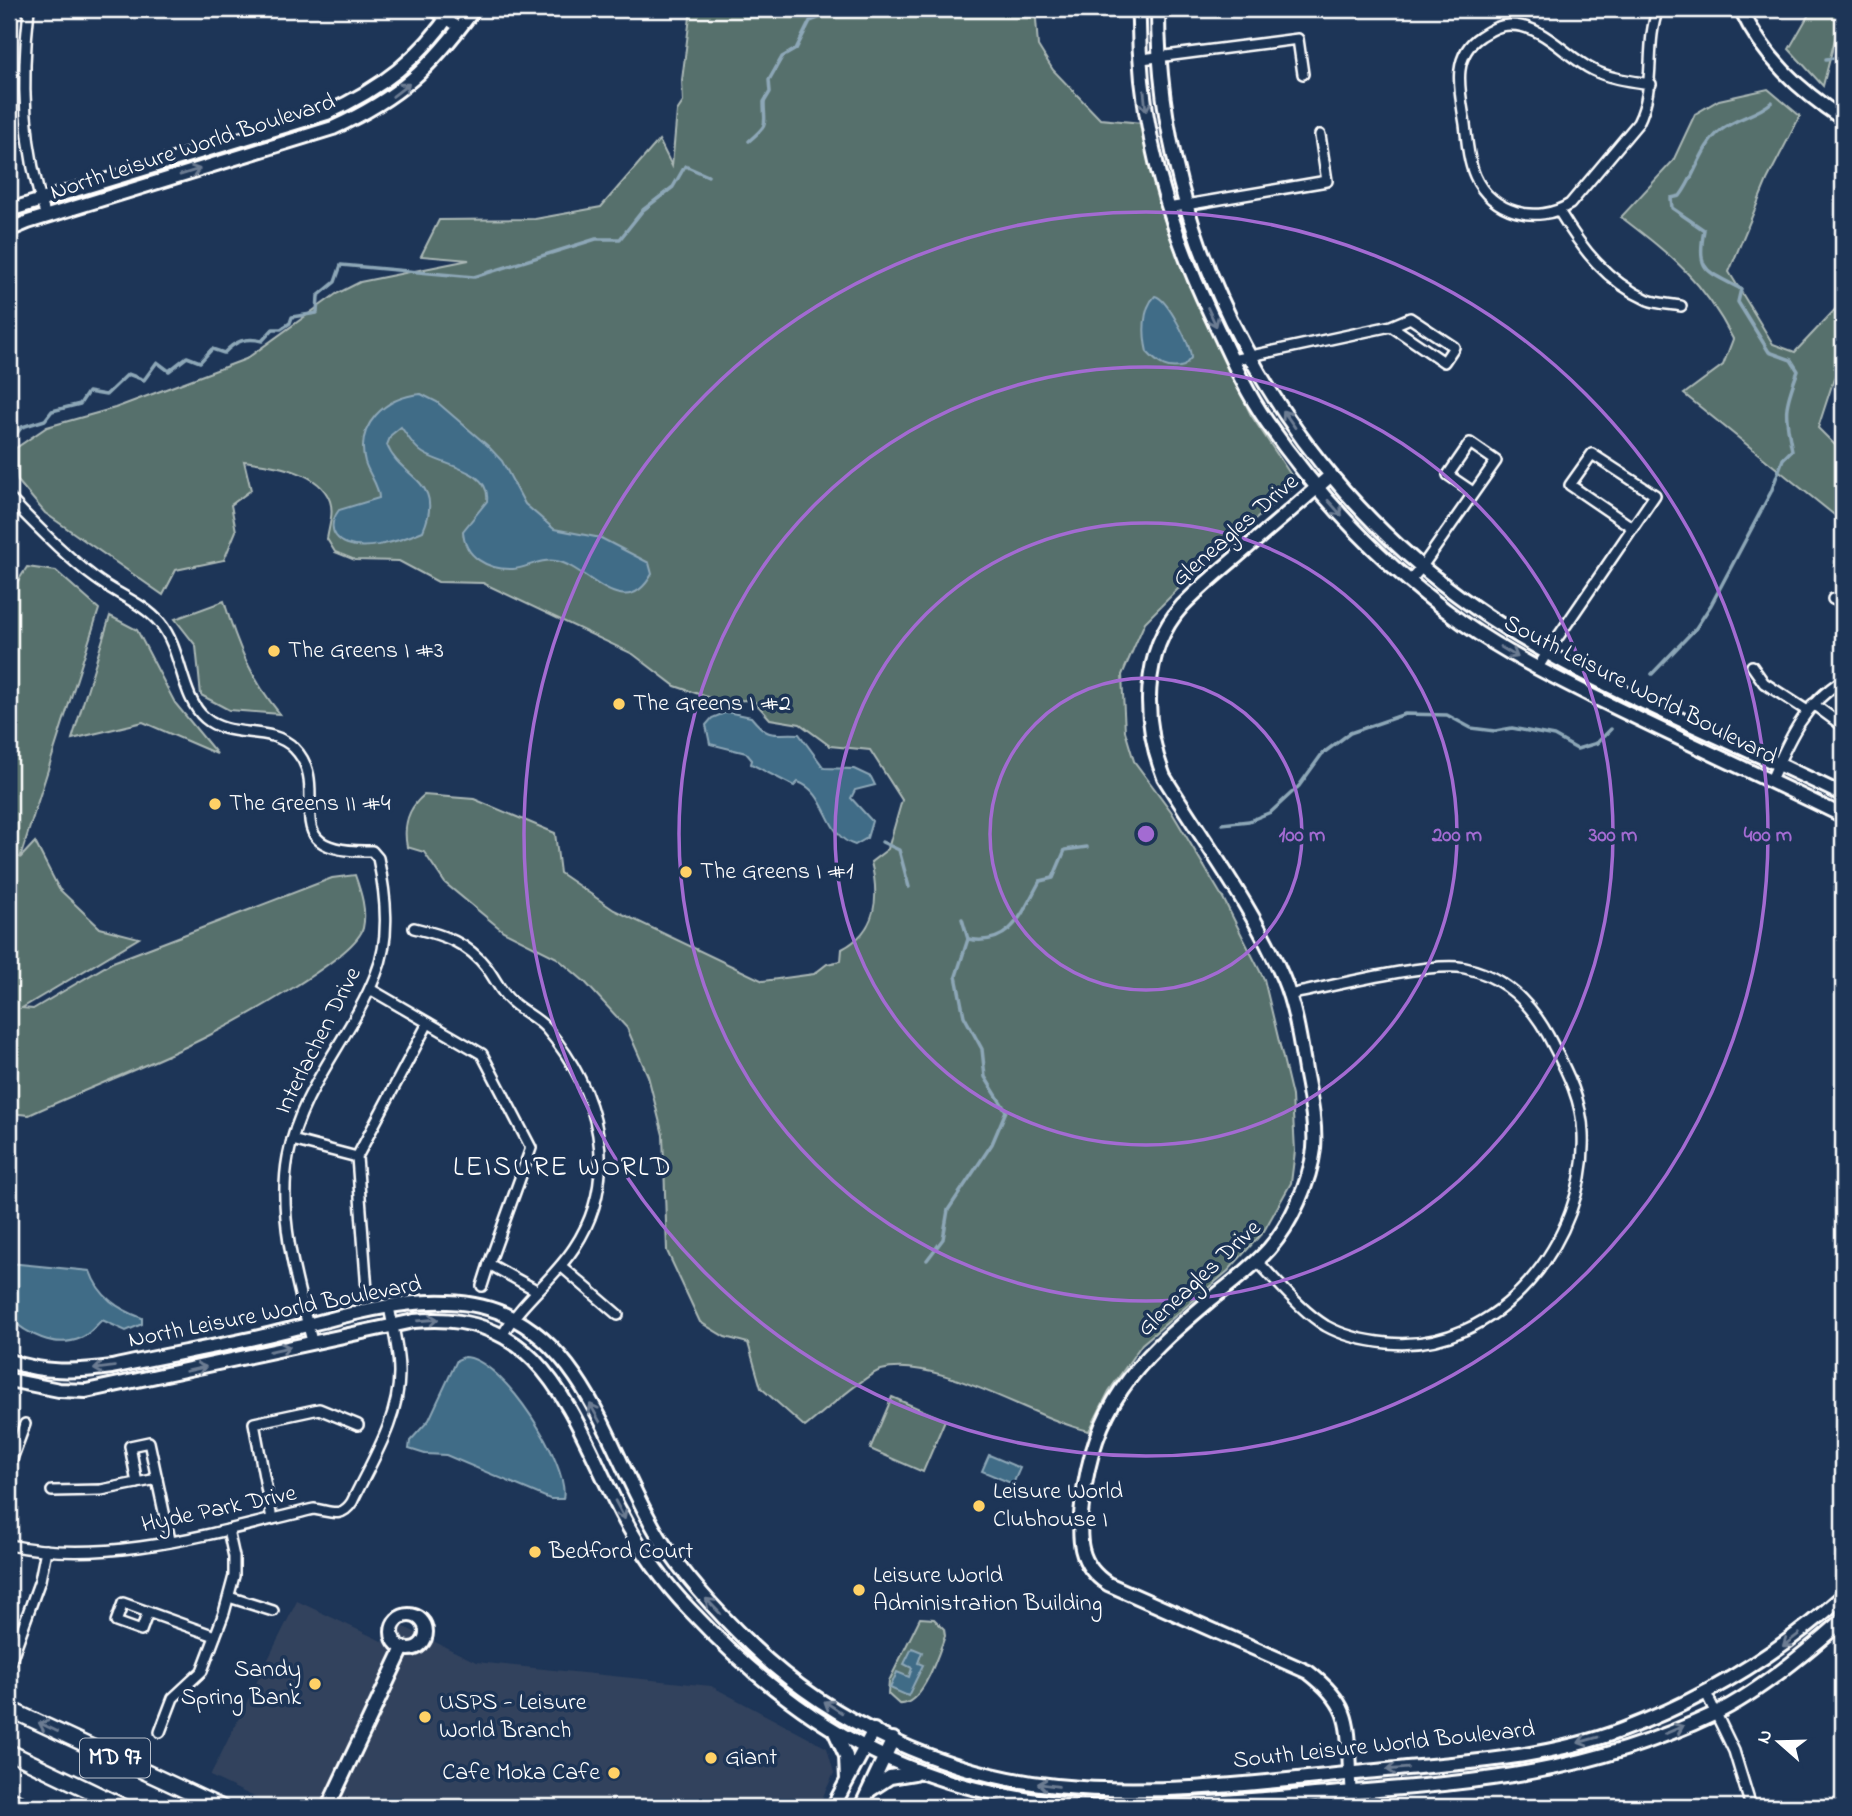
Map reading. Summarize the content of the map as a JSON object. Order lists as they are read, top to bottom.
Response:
{
  "streets": {
    "main road": ["MD 97"],
    "street": [
      "North Leisure World Boulevard",
      "Gleneagles Drive",
      "South Leisure World Boulevard",
      "Interlachen Drive",
      "Hyde Park Drive"
    ]
  },
  "crossings": [
    ["North Leisure World Boulevard", "South Leisure World Boulevard"],
    ["North Leisure World Boulevard", "Interlachen Drive"],
    ["North Leisure World Boulevard", "Hyde Park Drive"],
    ["Gleneagles Drive", "South Leisure World Boulevard"]
  ],
  "districts": ["LEISURE WORLD"],
  "places": [
    "The Greens I #3",
    "The Greens I #2",
    "The Greens II #4",
    "The Greens I #1",
    "Leisure World Clubhouse I",
    "Bedford Court",
    "Leisure World Administration Building",
    "Sandy Spring Bank",
    "USPS - Leisure World Branch",
    "Giant",
    "Cafe Moka Cafe"
  ],
  "north": "left",
  "rings": [
    "100 m",
    "200 m",
    "300 m",
    "400 m"
  ]
}
